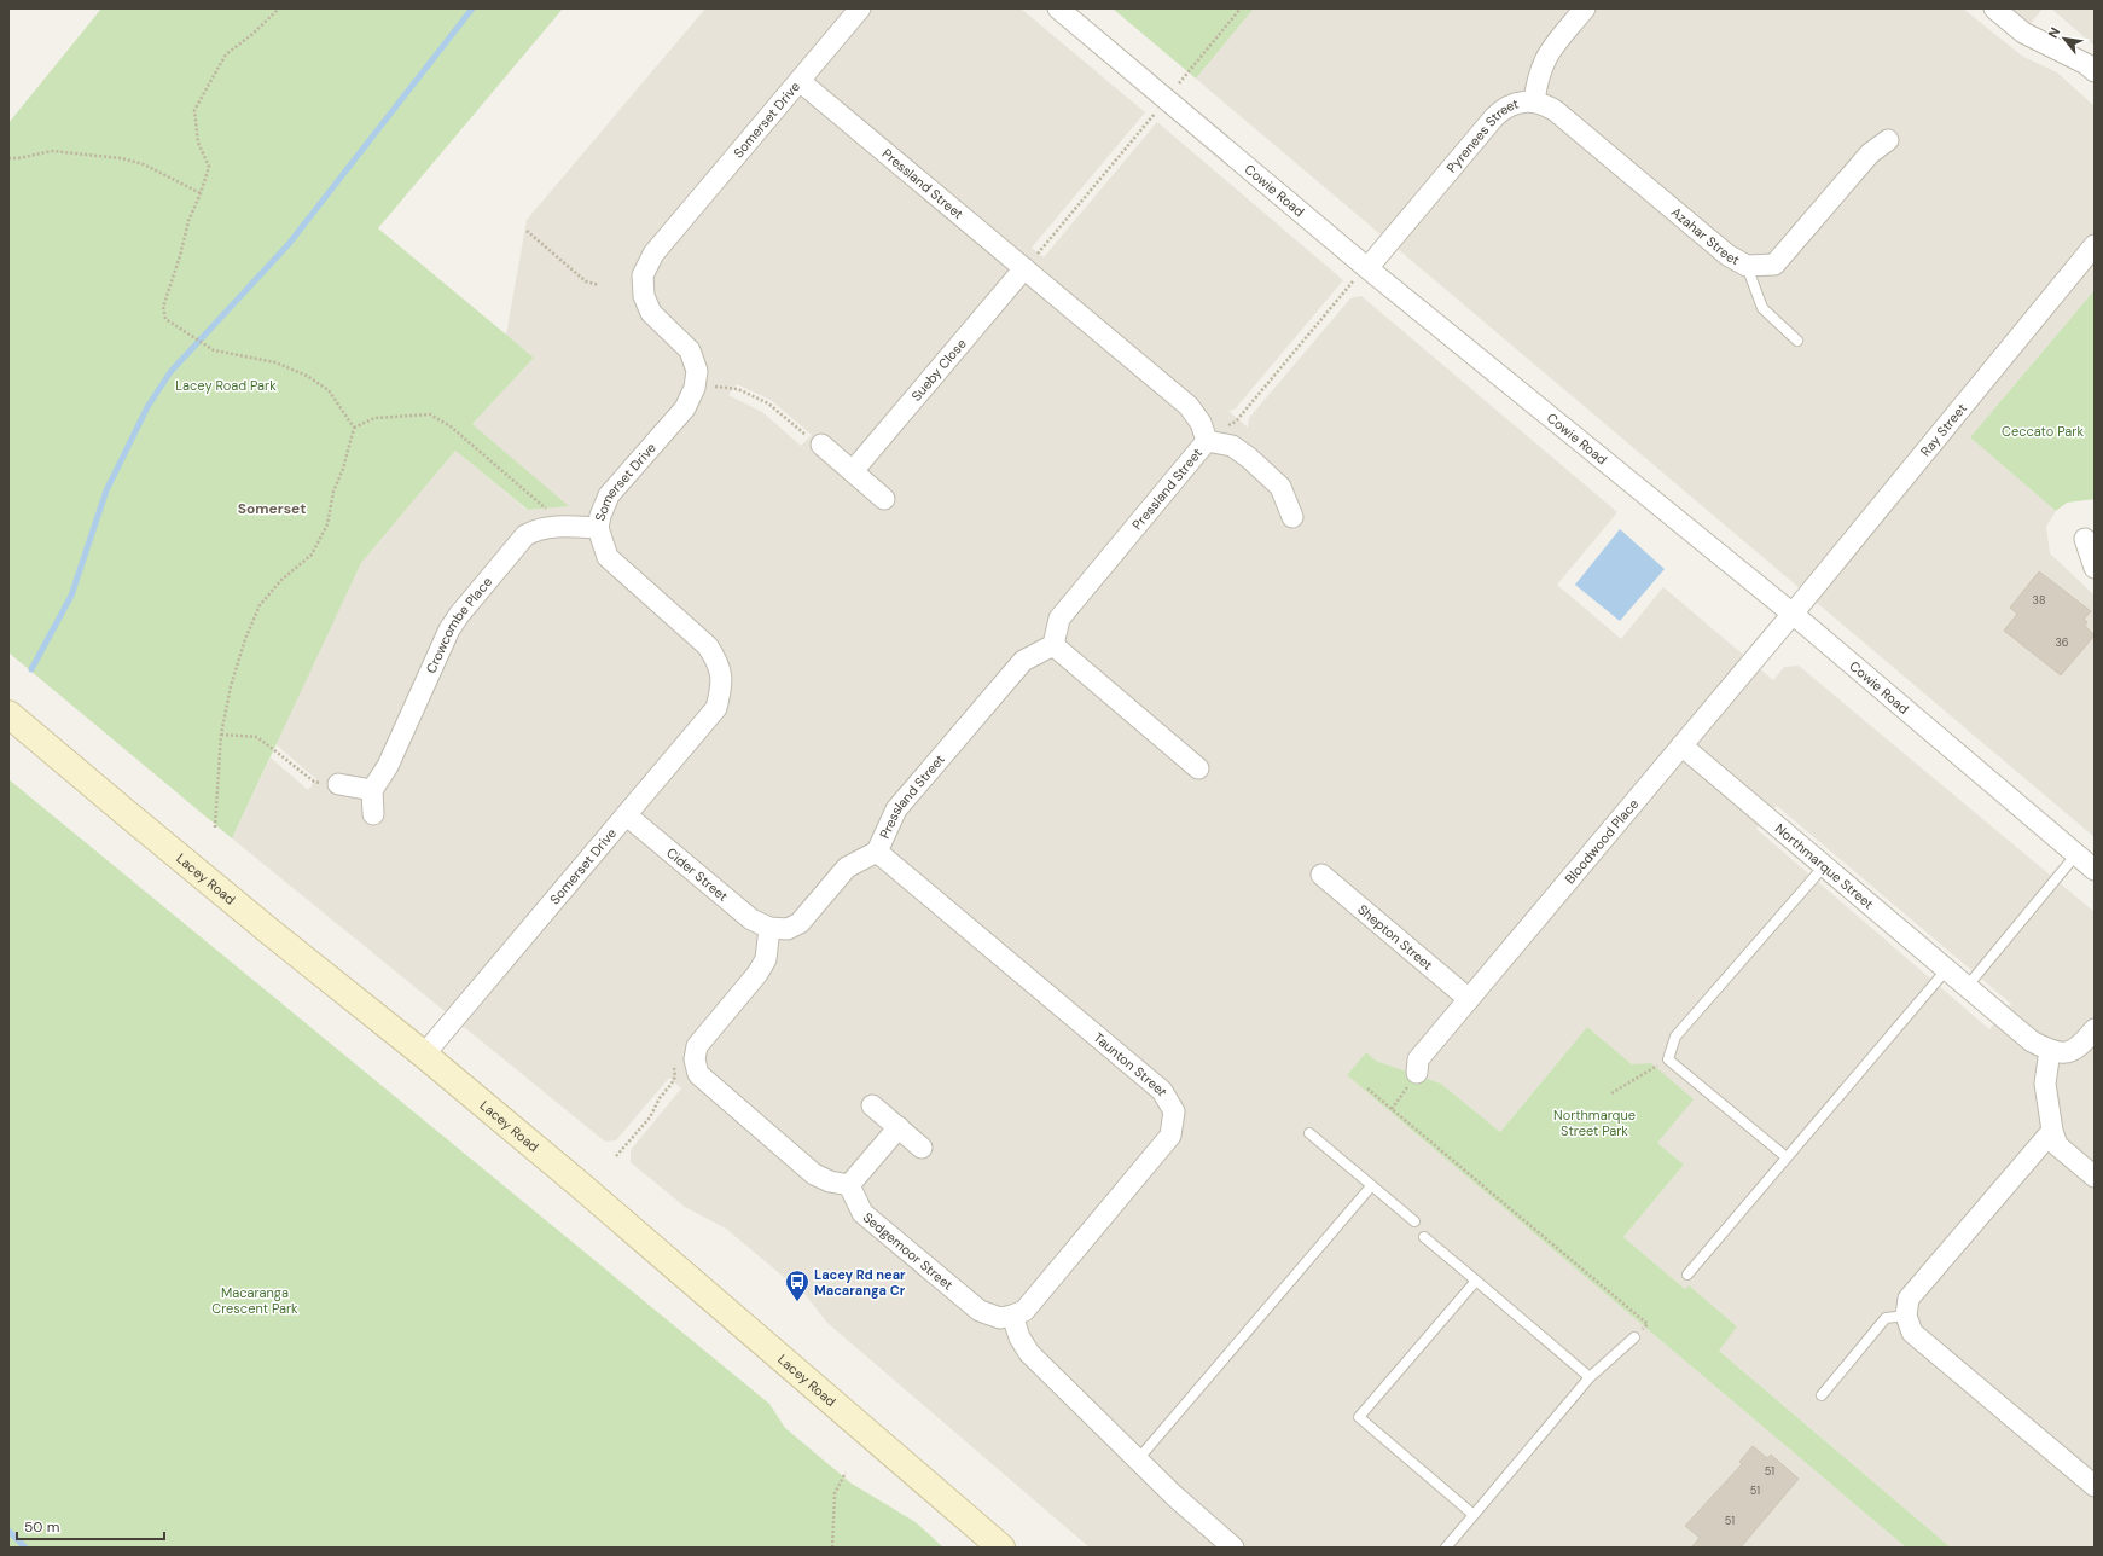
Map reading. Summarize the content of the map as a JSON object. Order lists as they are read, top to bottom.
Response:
{
  "streets": {
    "street": [
      "Somerset Drive",
      "Pyrenees Street",
      "Pressland Street",
      "Cowie Road",
      "Azahar Street",
      "Sueby Close",
      "Ray Street",
      "Crowcombe Place",
      "Bloodwood Place",
      "Northmarque Street",
      "Cider Street",
      "Lacey Road",
      "Shepton Street",
      "Taunton Street",
      "Sedgemoor Street"
    ]
  },
  "crossings": [
    ["Somerset Drive", "Pressland Street"],
    ["Somerset Drive", "Crowcombe Place"],
    ["Somerset Drive", "Cider Street"],
    ["Somerset Drive", "Lacey Road"],
    ["Pyrenees Street", "Cowie Road"],
    ["Pyrenees Street", "Azahar Street"],
    ["Pressland Street", "Sueby Close"],
    ["Pressland Street", "Cider Street"],
    ["Pressland Street", "Taunton Street"],
    ["Cowie Road", "Ray Street"],
    ["Cowie Road", "Bloodwood Place"],
    ["Ray Street", "Bloodwood Place"],
    ["Bloodwood Place", "Northmarque Street"],
    ["Bloodwood Place", "Shepton Street"],
    ["Taunton Street", "Sedgemoor Street"]
  ],
  "districts": ["Somerset"],
  "parks": [
    "Lacey Road Park",
    "Ceccato Park",
    "Northmarque Street Park",
    "Macaranga Crescent Park"
  ],
  "places": {
    "bus stop": ["Lacey Rd near Macaranga Cr"]
  },
  "house_numbers": [
    "38",
    "36",
    "51",
    "51",
    "51"
  ],
  "scale_bar": "50 m",
  "north": "top left"
}
